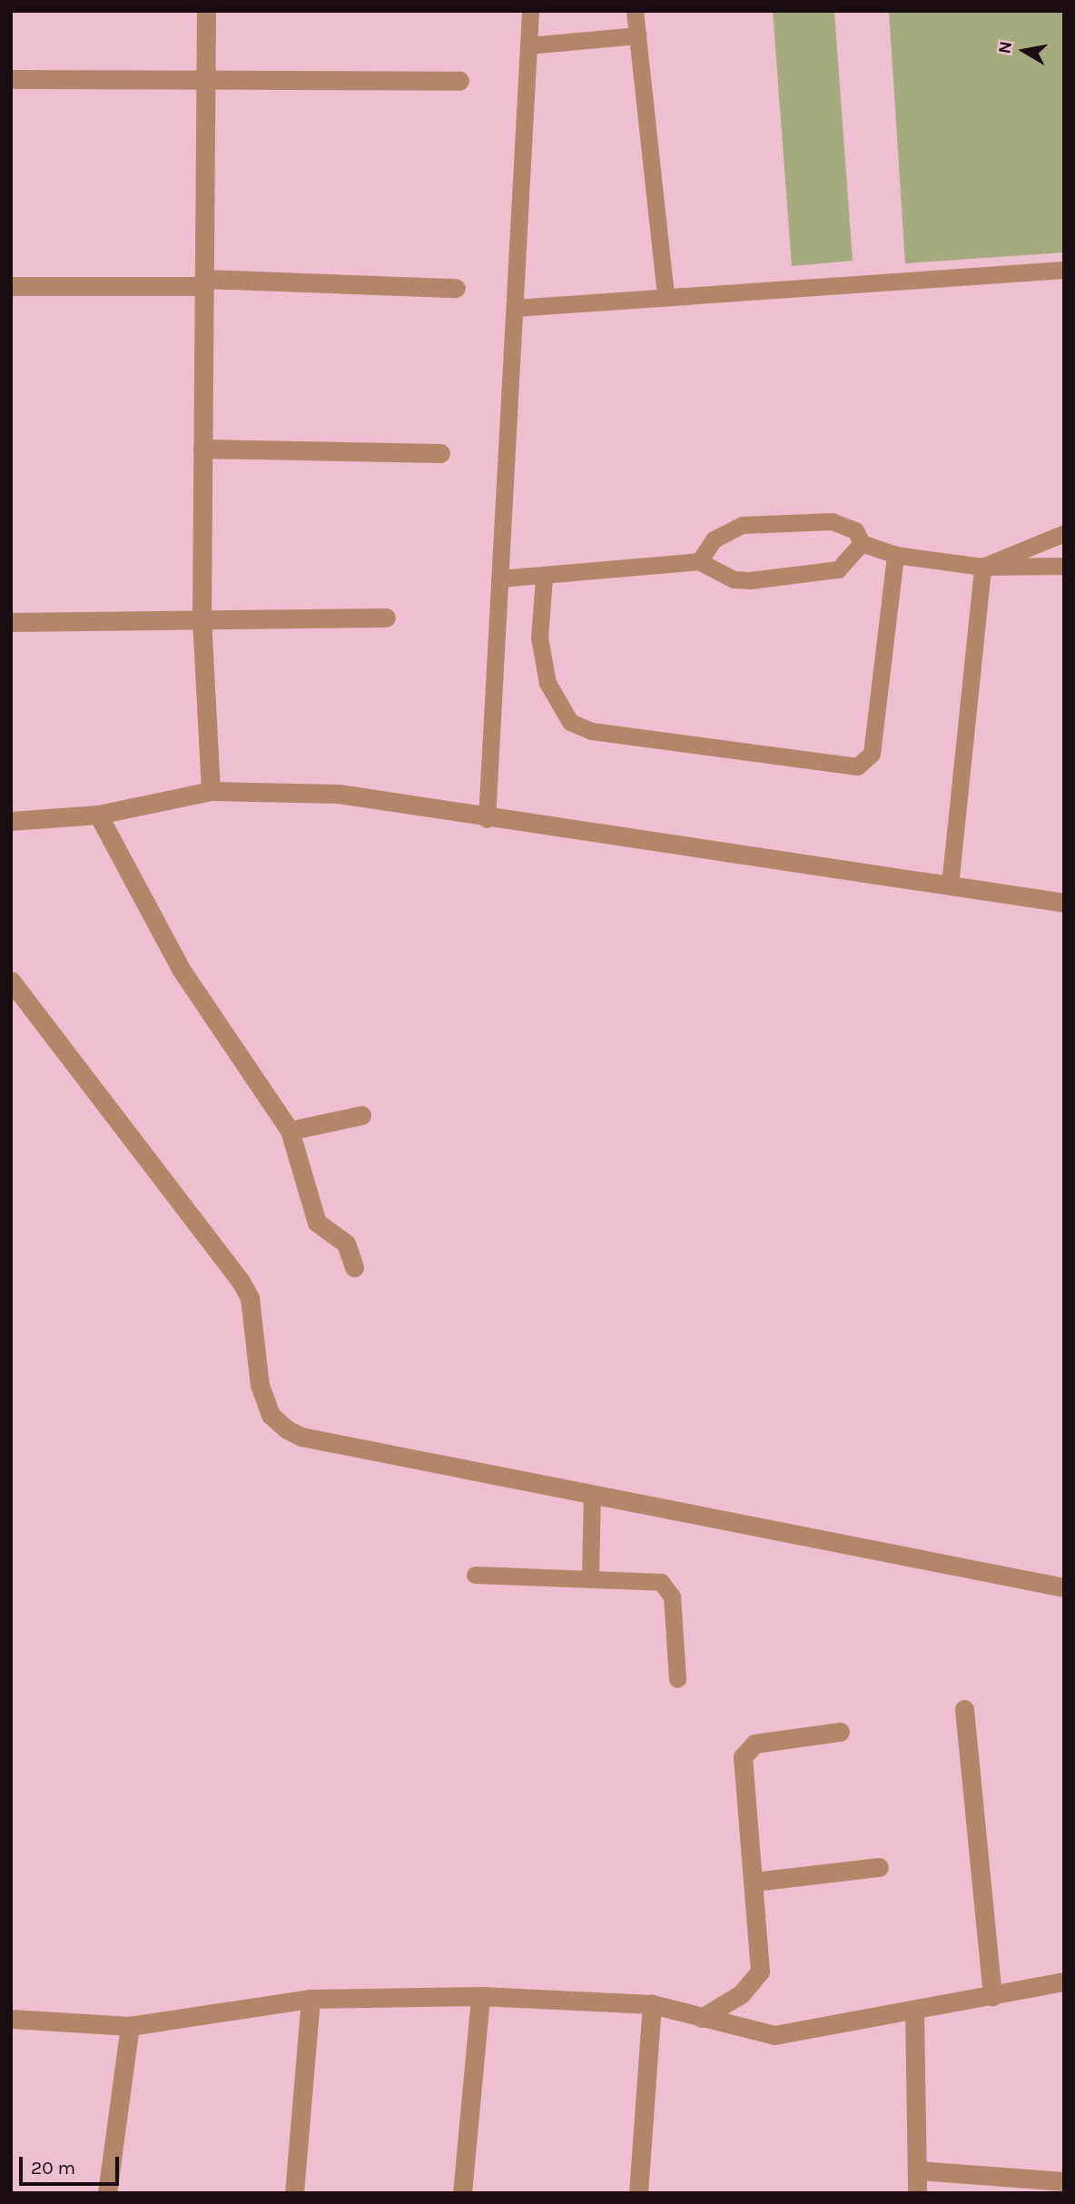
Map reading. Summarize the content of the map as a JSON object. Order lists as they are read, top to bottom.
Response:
{
  "scale_bar": "20 m",
  "north": "left"
}
